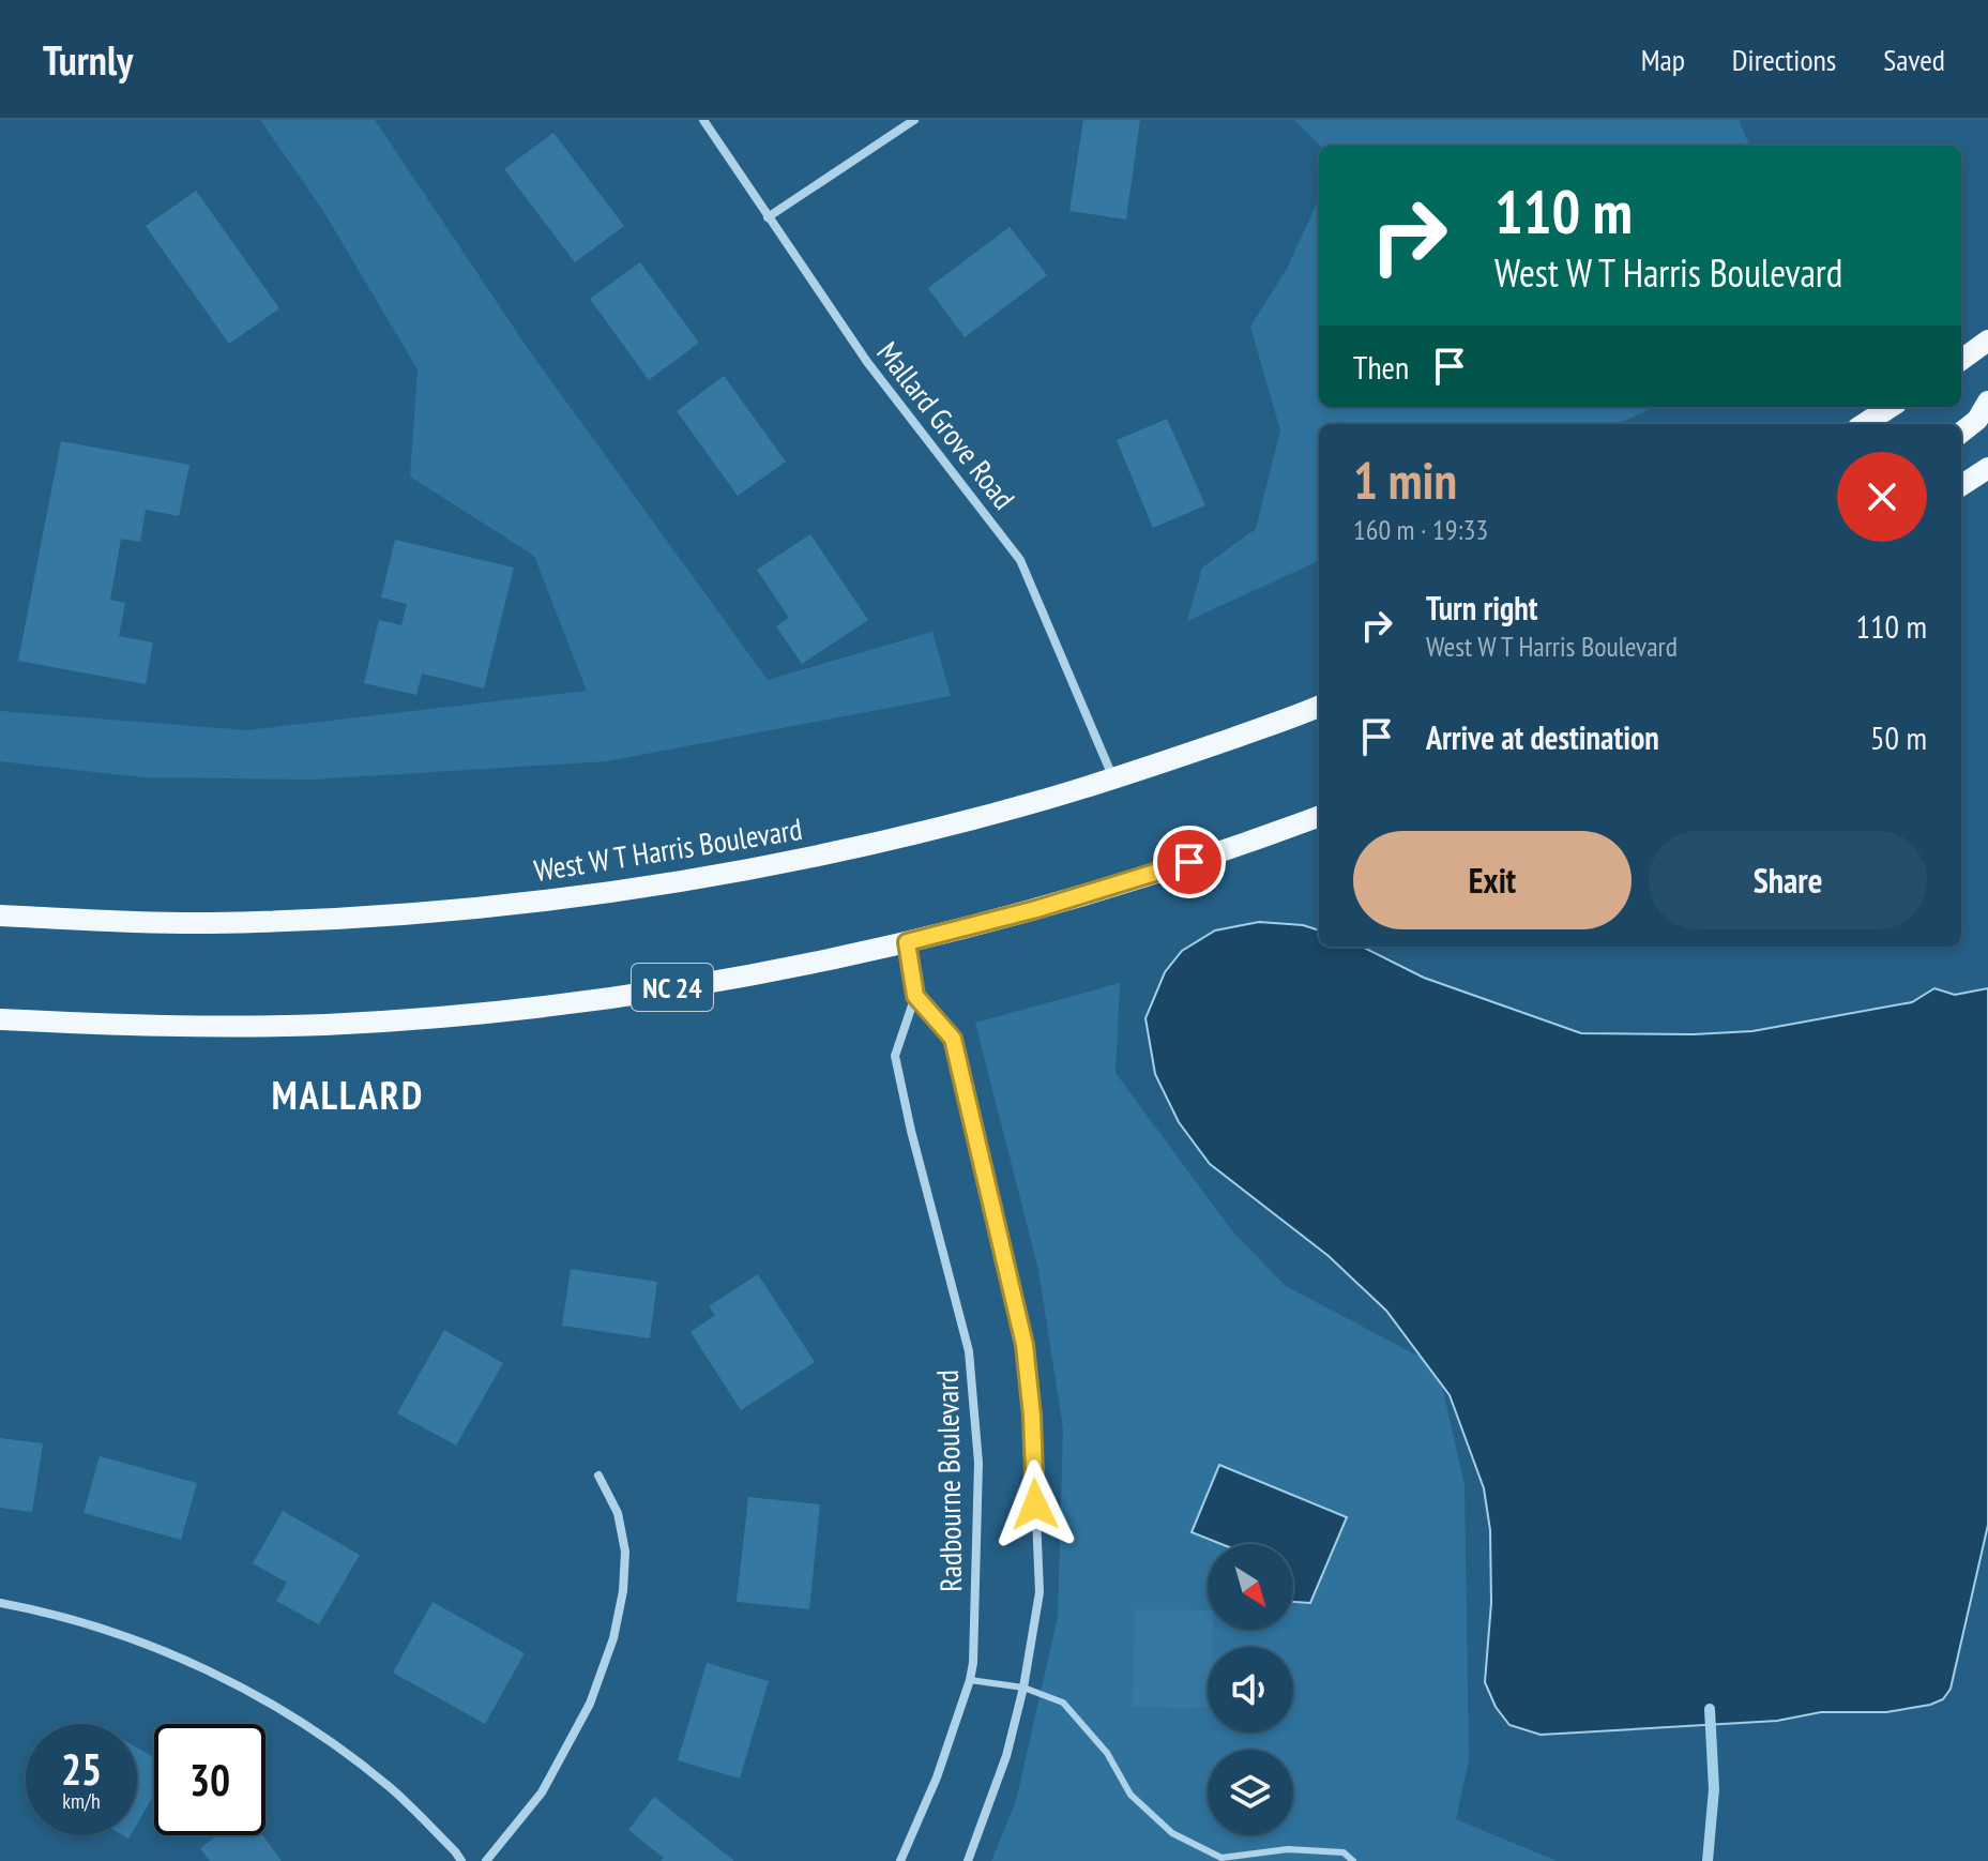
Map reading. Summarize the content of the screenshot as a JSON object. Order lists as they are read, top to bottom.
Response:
{
  "streets": {
    "main road": ["West W T Harris Boulevard", "NC 24"],
    "street": ["Mallard Grove Road", "Radbourne Boulevard"]
  },
  "crossings": [
    ["Mallard Grove Road", "West W T Harris Boulevard"],
    ["NC 24", "Radbourne Boulevard"]
  ],
  "districts": ["MALLARD"],
  "north": "bottom right",
  "page": {
    "header": "Turnly",
    "nav": ["Map", "Directions", "Saved"],
    "turn": ["110 m", "West W T Harris Boulevard"],
    "then": "Then",
    "heading": ["1 min", "160 m · 19:33"],
    "list": [
      {
        "name": "Turn right",
        "note": "West W T Harris Boulevard",
        "value": "110 m"
      },
      {
        "name": "Arrive at destination",
        "value": "50 m"
      }
    ],
    "buttons": ["Exit", "Share"],
    "speed": "25 km/h",
    "limit": "30"
  }
}
